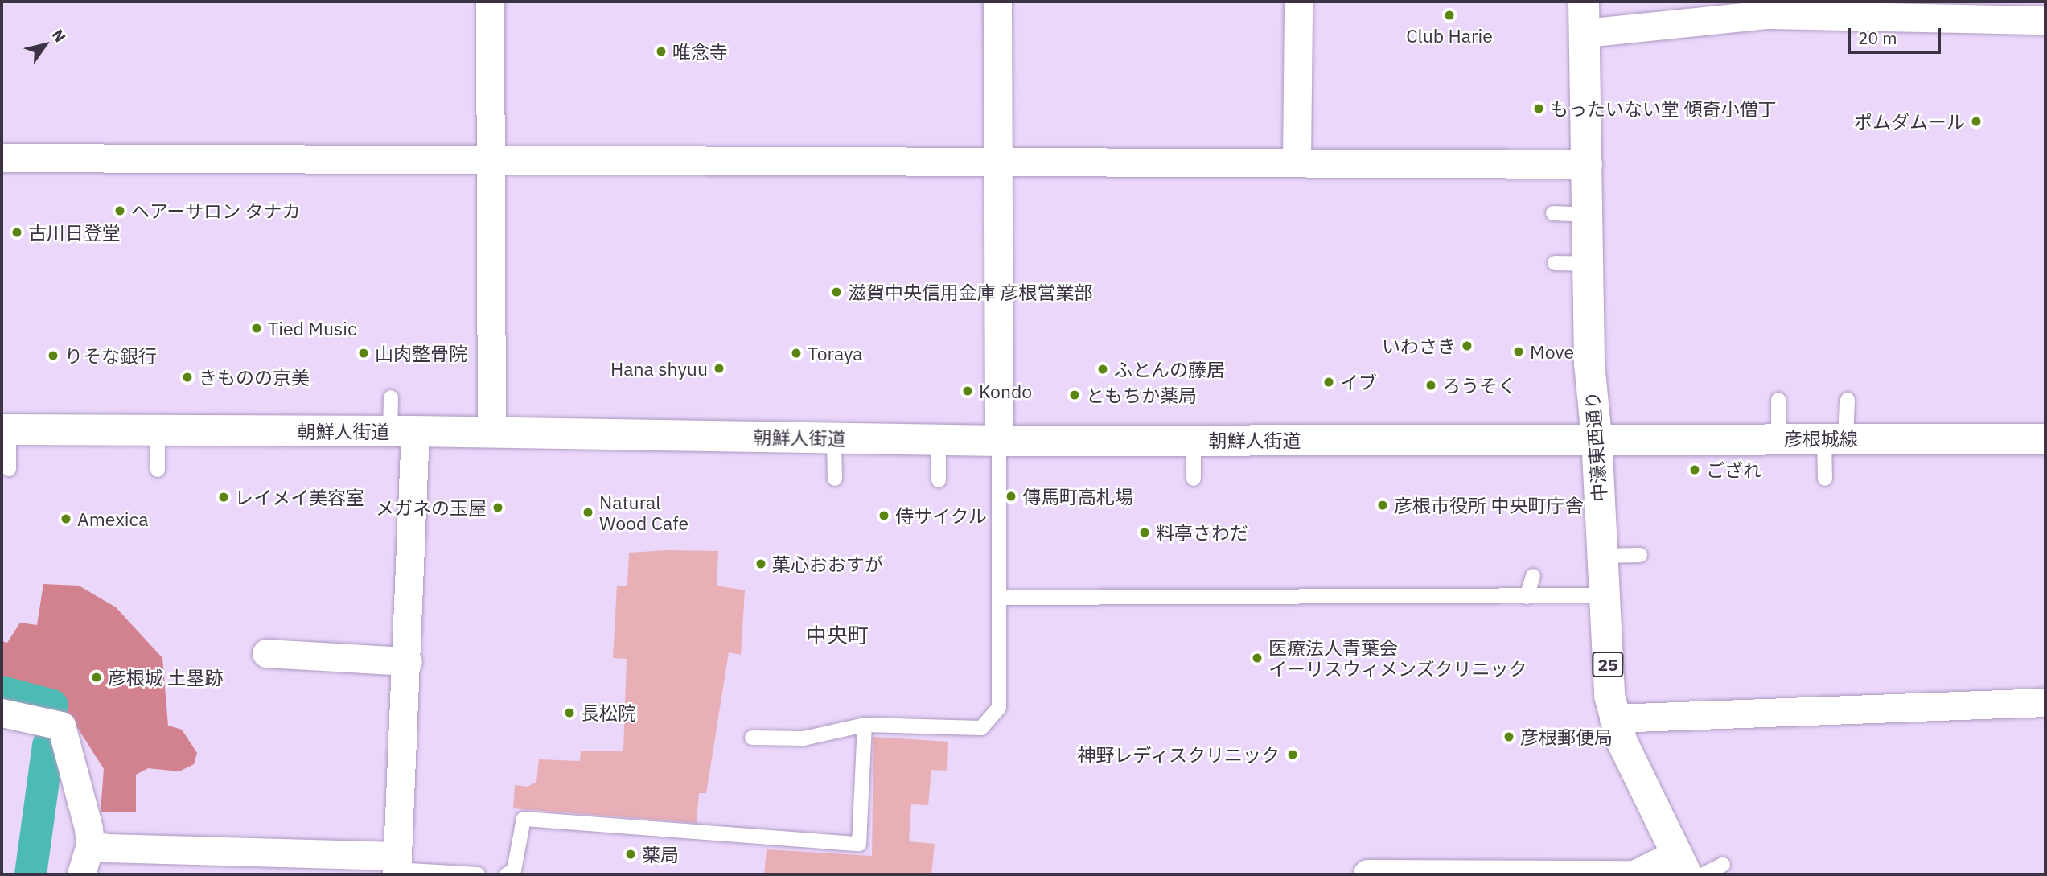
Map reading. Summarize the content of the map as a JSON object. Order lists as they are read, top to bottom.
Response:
{
  "streets": {
    "street": [
      "朝鮮人街道",
      "彦根城線",
      "中濠東西通り",
      "25"
    ]
  },
  "crossings": [
    ["朝鮮人街道", "彦根城線"],
    ["朝鮮人街道", "中濠東西通り"],
    ["彦根城線", "中濠東西通り"]
  ],
  "districts": ["中央町"],
  "places": [
    "Club Harie",
    "唯念寺",
    "もったいない堂 傾奇小僧丁",
    "ポムダムール",
    "ヘアーサロン タナカ",
    "古川日登堂",
    "滋賀中央信用金庫 彦根営業部",
    "Tied Music",
    "いわさき",
    "Move",
    "山肉整骨院",
    "Toraya",
    "りそな銀行",
    "Hana shyuu",
    "ふとんの藤居",
    "きものの京美",
    "イブ",
    "ろうそく",
    "Kondo",
    "ともちか薬局",
    "ござれ",
    "傳馬町高札場",
    "レイメイ美容室",
    "彦根市役所 中央町庁舎",
    "メガネの玉屋",
    "Natural Wood Cafe",
    "侍サイクル",
    "Amexica",
    "料亭さわだ",
    "菓心おおすが",
    "医療法人青葉会 イーリスウィメンズクリニック",
    "彦根城 土塁跡",
    "長松院",
    "彦根郵便局",
    "神野レディスクリニック",
    "薬局"
  ],
  "scale_bar": "20 m",
  "north": "top right"
}
